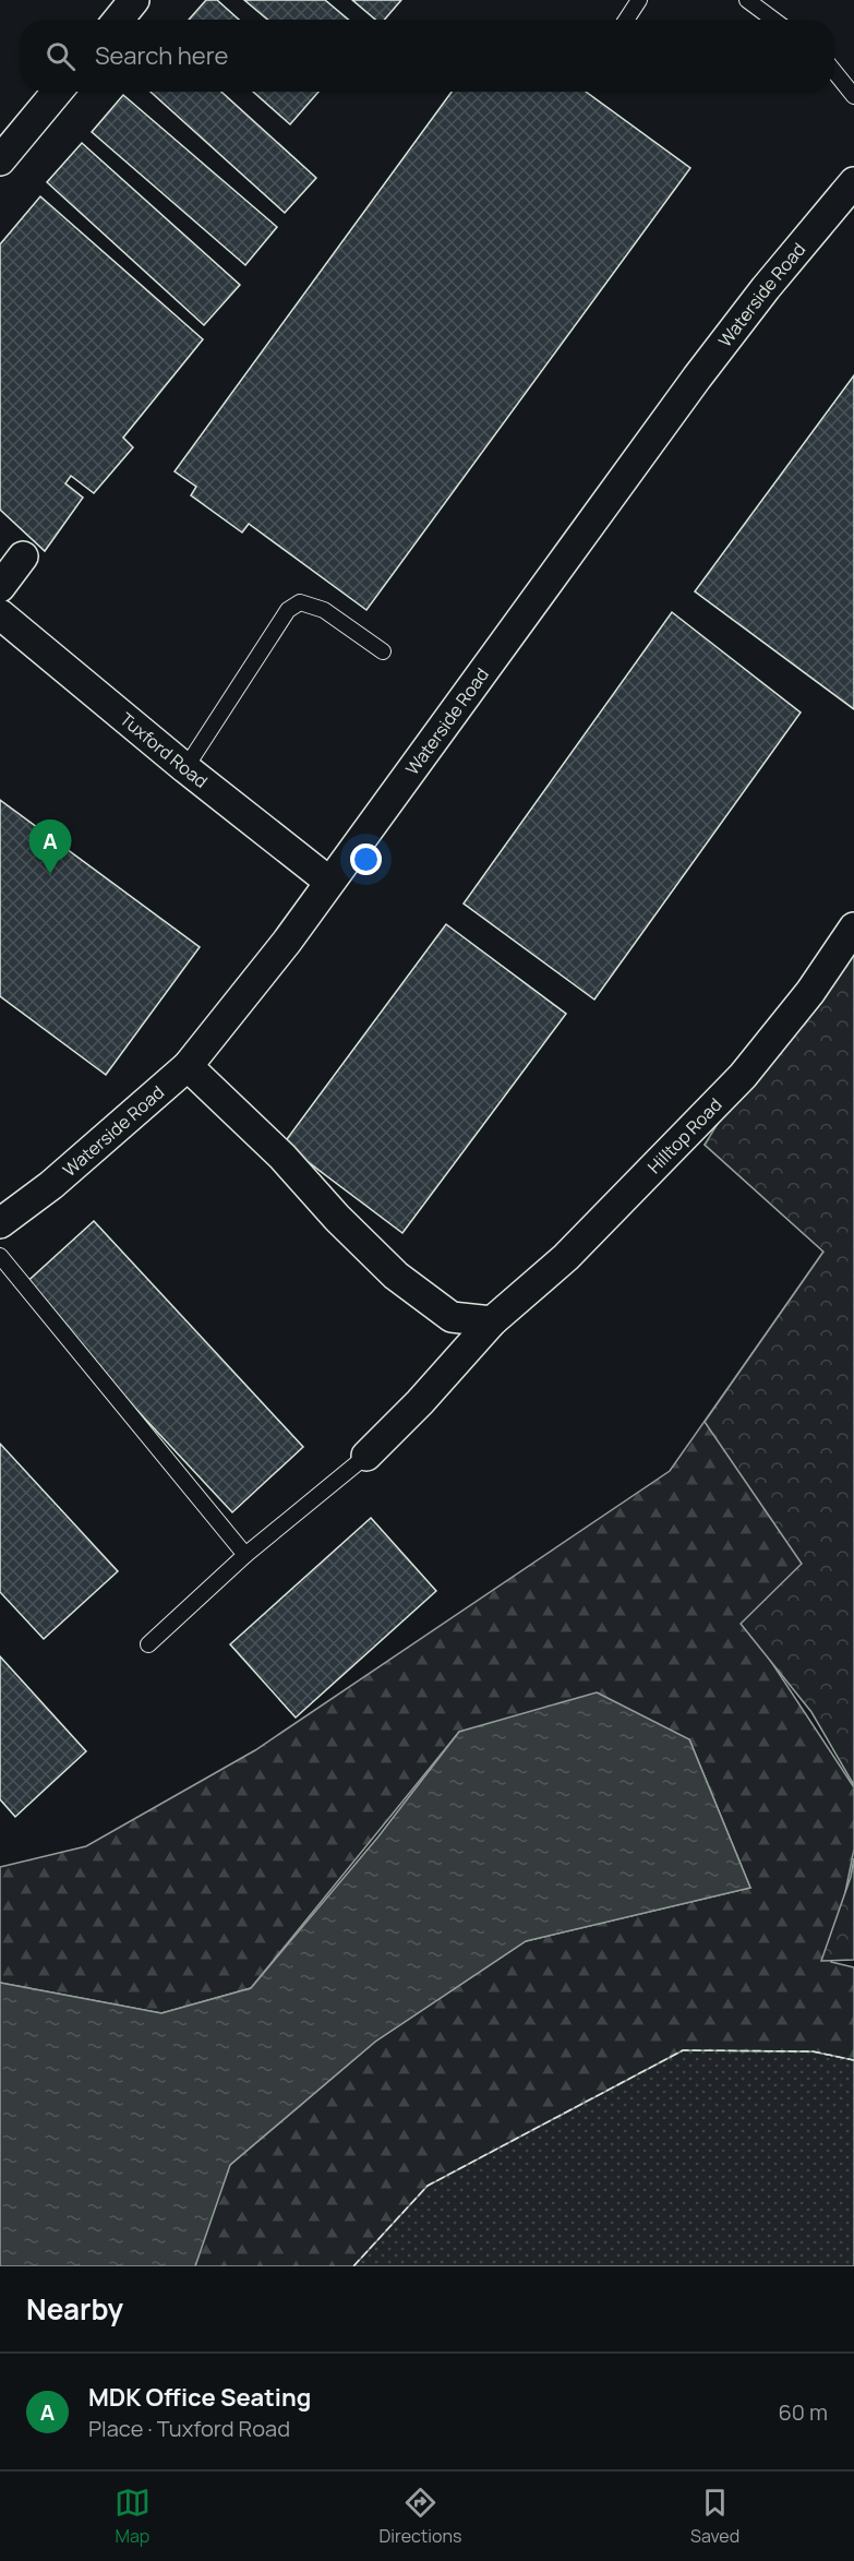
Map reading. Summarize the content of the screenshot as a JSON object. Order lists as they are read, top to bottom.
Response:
{
  "streets": {
    "street": ["Waterside Road", "Tuxford Road", "Hilltop Road"]
  },
  "crossings": [
    ["Waterside Road", "Tuxford Road"]
  ],
  "page": {
    "search": "Search here",
    "pins": "A",
    "heading": "Nearby",
    "list": [
      {
        "mark": "A",
        "name": "MDK Office Seating",
        "note": "Place · Tuxford Road",
        "value": "60 m"
      }
    ],
    "nav": ["Map", "Directions", "Saved"]
  }
}
